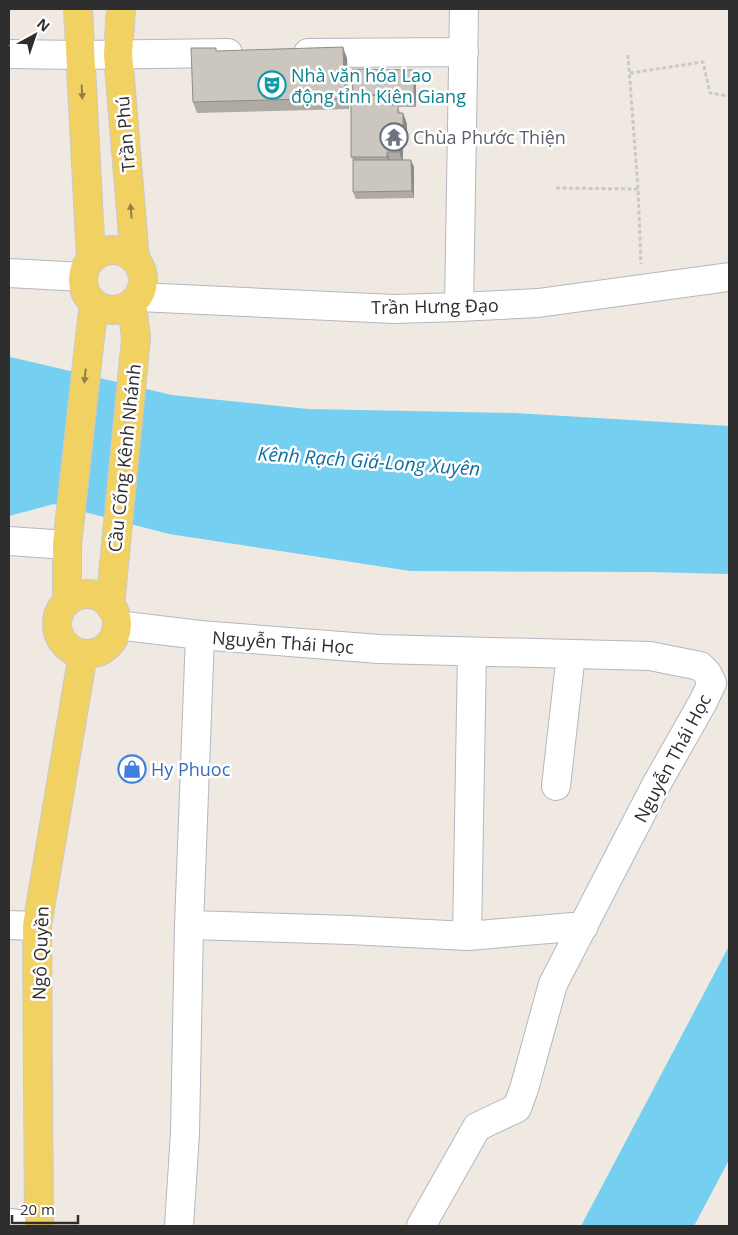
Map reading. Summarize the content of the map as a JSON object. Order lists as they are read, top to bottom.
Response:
{
  "streets": {
    "main road": ["Trần Phú", "Cầu Cống Kênh Nhánh", "Ngô Quyền"],
    "street": ["Trần Hưng Đạo", "Nguyễn Thái Học"]
  },
  "crossings": [
    ["Trần Phú", "Trần Hưng Đạo"],
    ["Trần Phú", "Cầu Cống Kênh Nhánh"],
    ["Trần Hưng Đạo", "Cầu Cống Kênh Nhánh"],
    ["Cầu Cống Kênh Nhánh", "Nguyễn Thái Học"],
    ["Cầu Cống Kênh Nhánh", "Ngô Quyền"],
    ["Nguyễn Thái Học", "Ngô Quyền"]
  ],
  "water": ["Kênh Rạch Giá-Long Xuyên"],
  "places": {
    "theatre": ["Nhà văn hóa Lao động tỉnh Kiên Giang"],
    "temple": ["Chùa Phước Thiện"],
    "shop": ["Hy Phuoc"]
  },
  "scale_bar": "20 m",
  "north": "top right"
}
